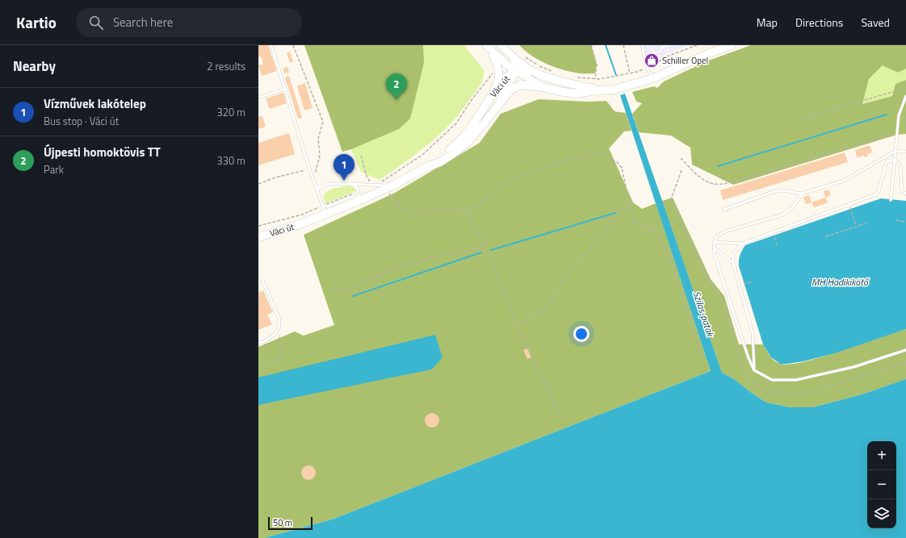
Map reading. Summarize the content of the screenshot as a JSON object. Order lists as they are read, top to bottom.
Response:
{
  "streets": {
    "main road": ["Váci út"]
  },
  "water": ["MH Hadikikötő", "Szilas-patak"],
  "places": {
    "shop": ["Schiller Opel"]
  },
  "scale_bar": "50 m",
  "page": {
    "header": "Kartio",
    "search": "Search here",
    "nav": ["Map", "Directions", "Saved"],
    "heading": ["Nearby", "2 results"],
    "pins": ["2", "1"],
    "list": [
      {
        "mark": "1",
        "name": "Vízművek lakótelep",
        "note": "Bus stop · Váci út",
        "value": "320 m"
      },
      {
        "mark": "2",
        "name": "Újpesti homoktövis TT",
        "note": "Park",
        "value": "330 m"
      }
    ],
    "map_buttons": ["+", "−"],
    "scale": "50 m"
  }
}
